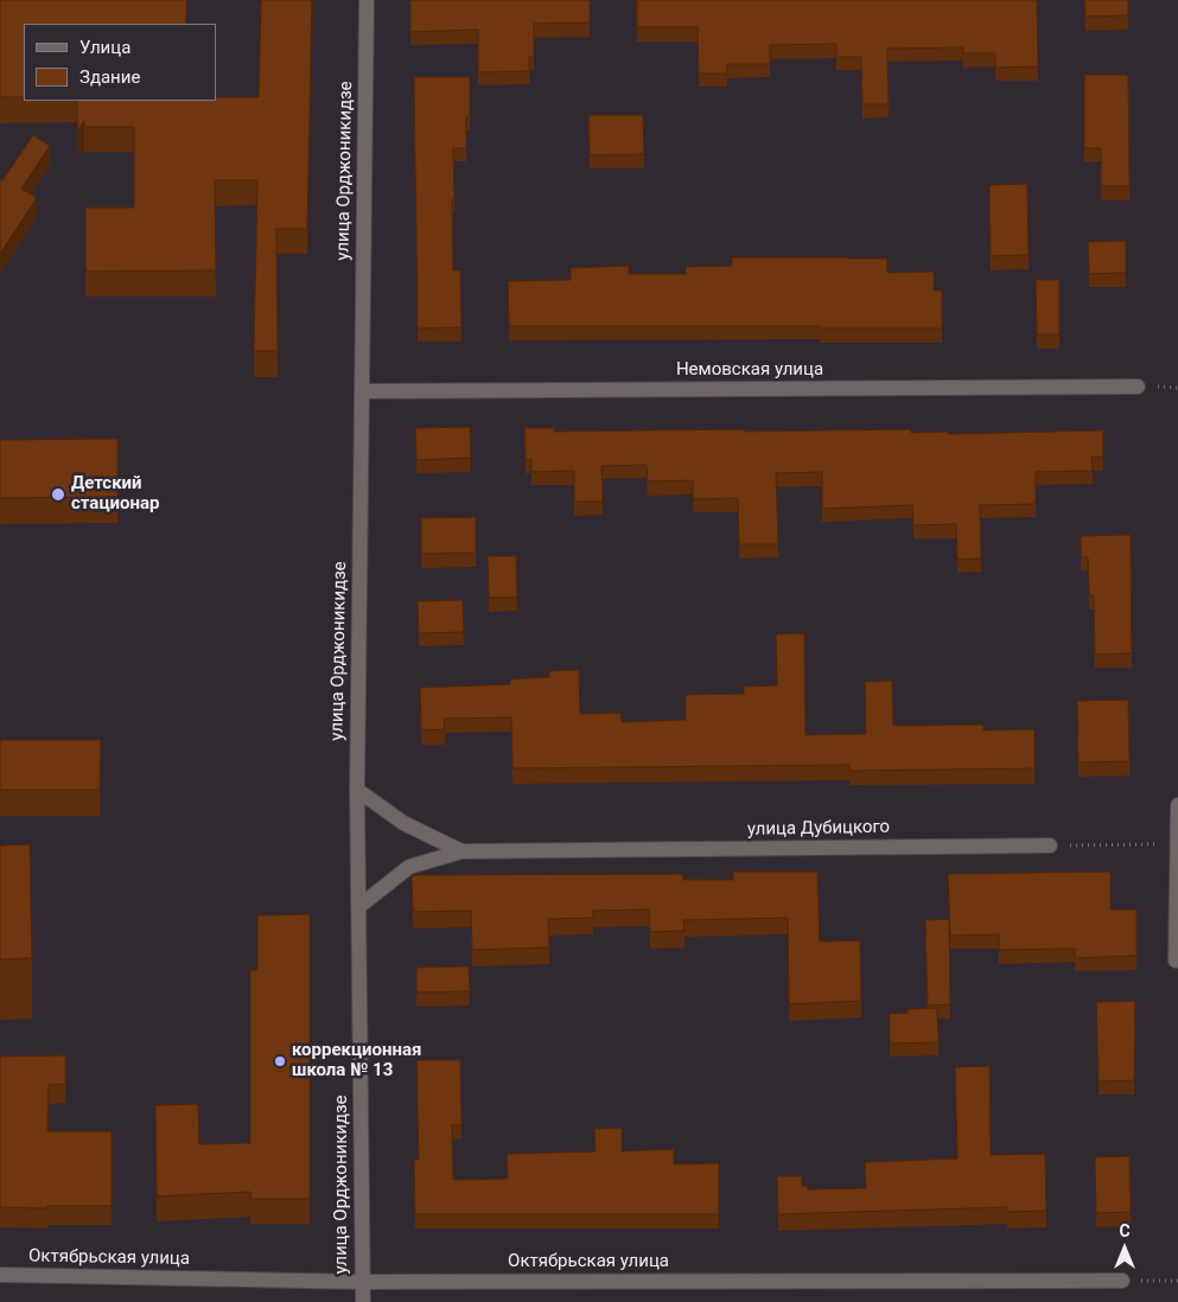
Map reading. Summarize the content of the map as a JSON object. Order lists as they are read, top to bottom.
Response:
{
  "streets": {
    "street": [
      "улица Орджоникидзе",
      "Немовская улица",
      "улица Дубицкого",
      "Октябрьская улица"
    ]
  },
  "crossings": [
    ["улица Орджоникидзе", "Немовская улица"],
    ["улица Орджоникидзе", "улица Дубицкого"],
    ["улица Орджоникидзе", "Октябрьская улица"]
  ],
  "places": ["Детский стационар", "коррекционная школа № 13"],
  "legend": ["Улица", "Здание"],
  "north": "top"
}
